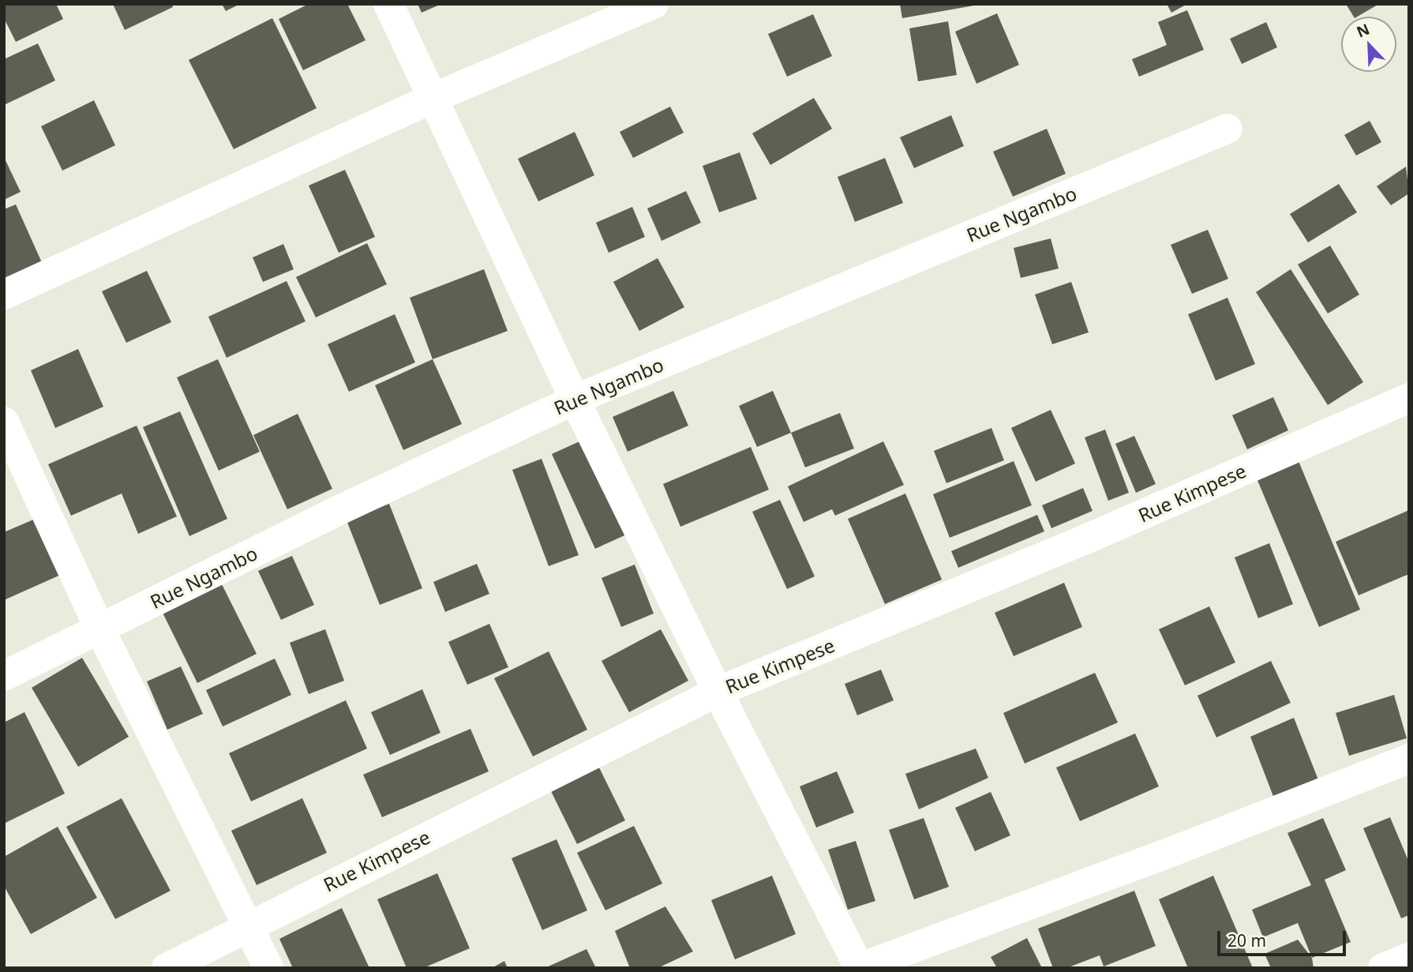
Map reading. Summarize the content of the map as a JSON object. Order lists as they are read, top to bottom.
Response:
{
  "streets": {
    "street": ["Rue Ngambo", "Rue Kimpese"]
  },
  "scale_bar": "20 m",
  "north": "top left"
}
